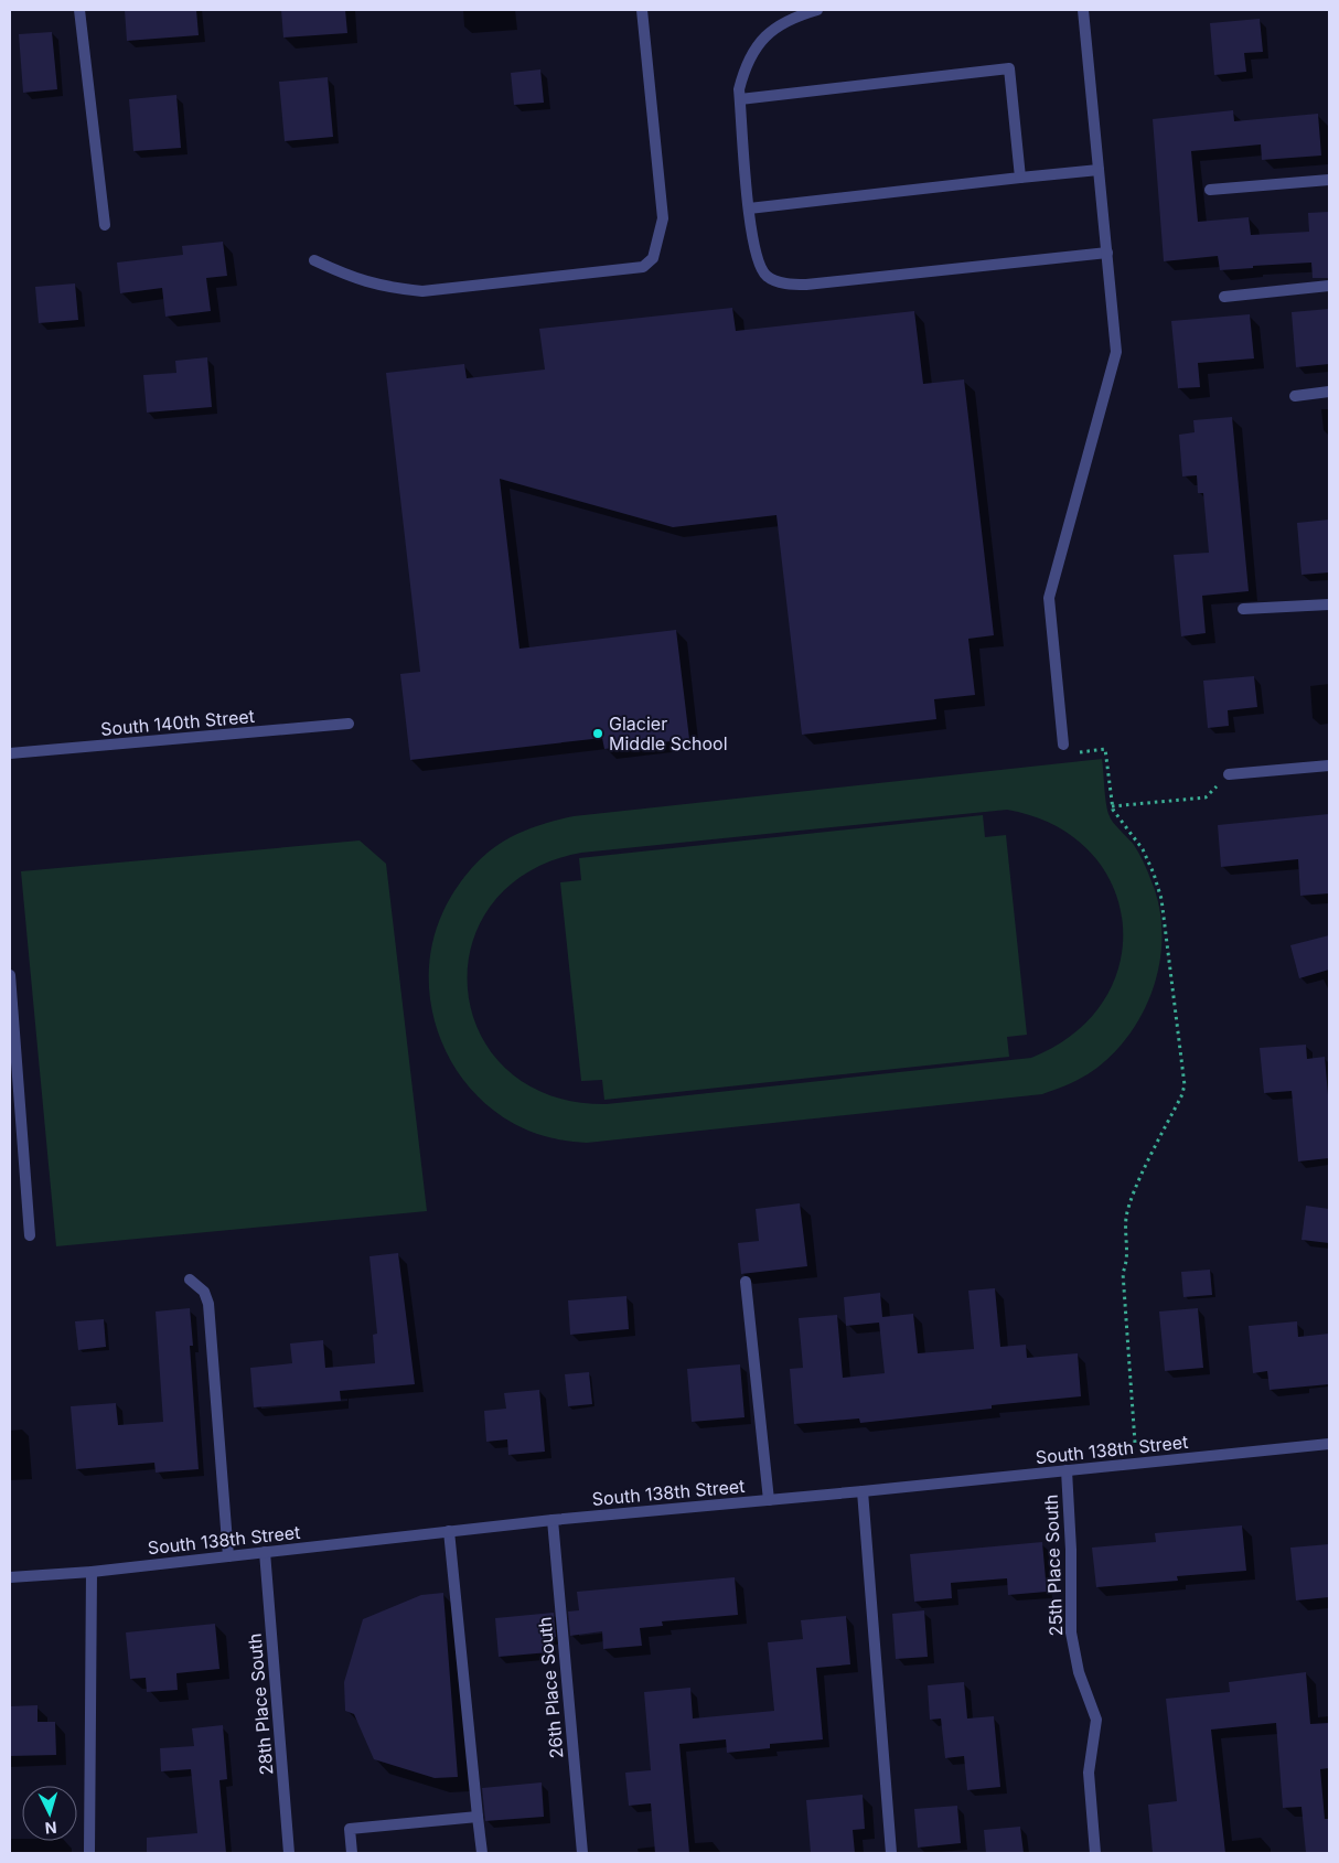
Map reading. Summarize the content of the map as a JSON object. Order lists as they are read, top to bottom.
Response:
{
  "streets": {
    "street": [
      "South 140th Street",
      "South 138th Street",
      "25th Place South",
      "26th Place South",
      "28th Place South"
    ]
  },
  "crossings": [
    ["South 138th Street", "25th Place South"],
    ["South 138th Street", "26th Place South"],
    ["South 138th Street", "28th Place South"]
  ],
  "places": ["Glacier Middle School"],
  "north": "bottom"
}
